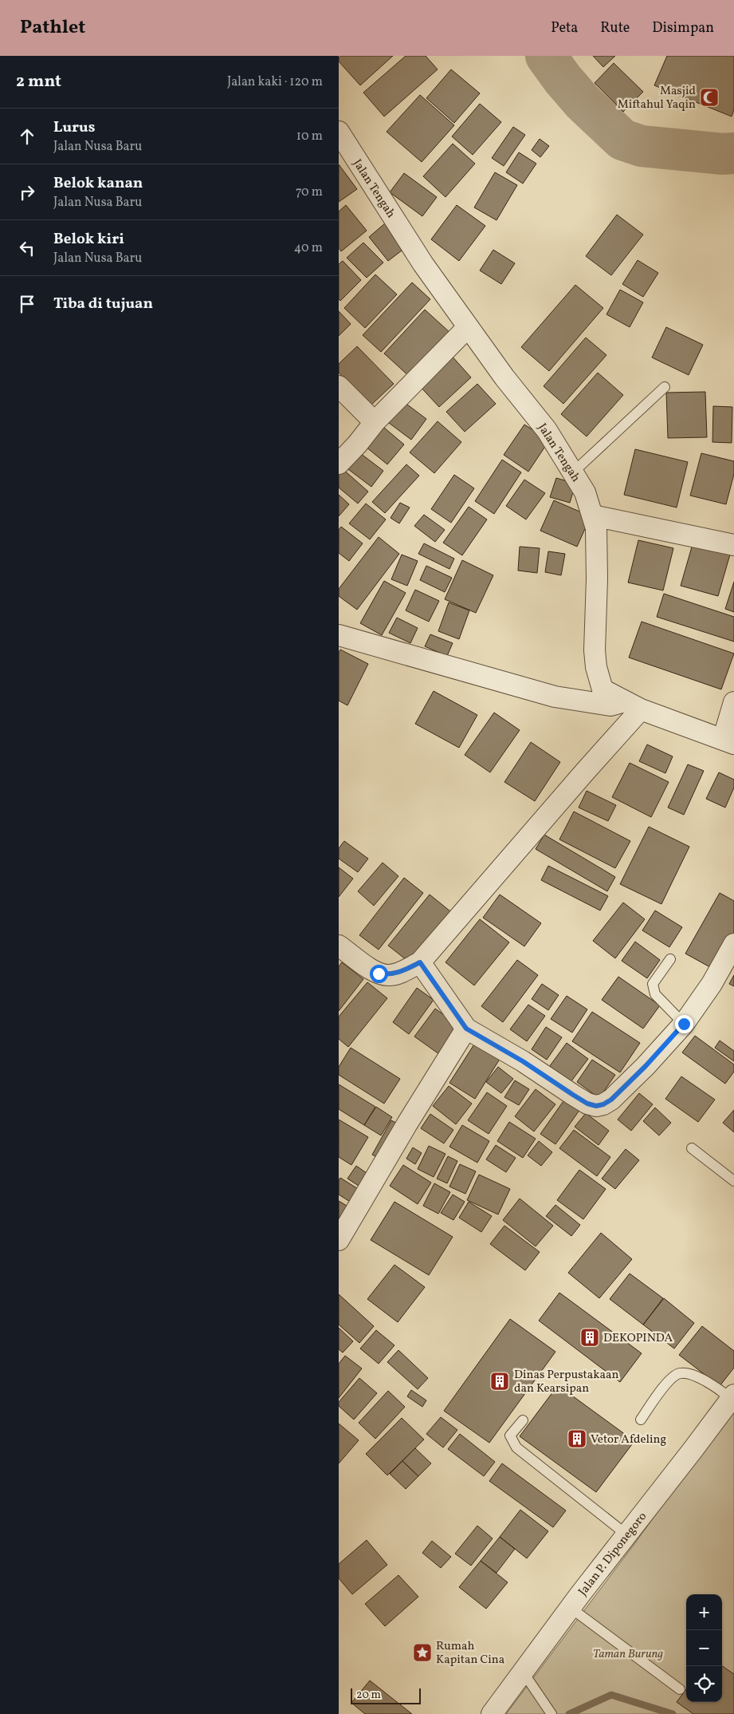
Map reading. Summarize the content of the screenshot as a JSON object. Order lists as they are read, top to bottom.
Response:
{
  "streets": {
    "street": ["Jalan Tengah", "Jalan P. Diponegoro"]
  },
  "parks": ["Taman Burung"],
  "places": {
    "mosque": ["Masjid Miftahul Yaqin"],
    "building": ["DEKOPINDA", "Dinas Perpustakaan dan Kearsipan", "Vetor Afdeling"],
    "place": ["Rumah Kapitan Cina"]
  },
  "scale_bar": "20 m",
  "page": {
    "header": "Pathlet",
    "nav": ["Peta", "Rute", "Disimpan"],
    "heading": ["2 mnt", "Jalan kaki · 120 m"],
    "list": [
      ["Lurus", "Jalan Nusa Baru", "10 m"],
      ["Belok kanan", "Jalan Nusa Baru", "70 m"],
      ["Belok kiri", "Jalan Nusa Baru", "40 m"],
      "Tiba di tujuan"
    ],
    "map_buttons": ["+", "−"],
    "scale": "20 m"
  }
}
